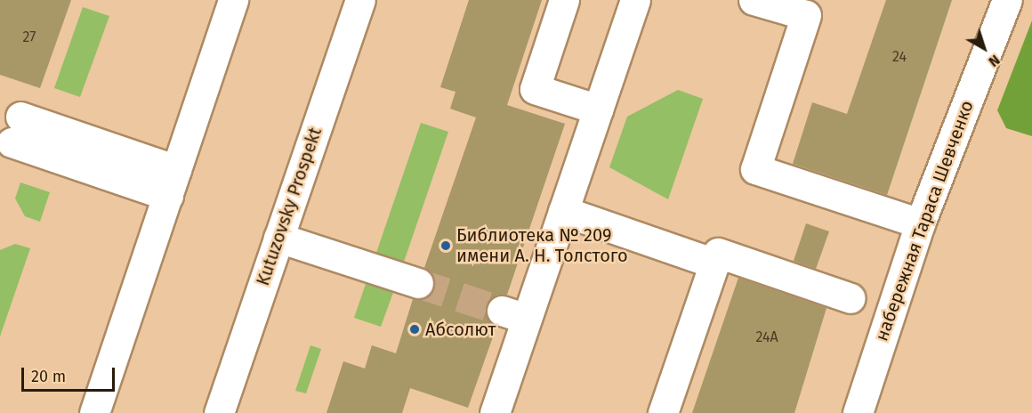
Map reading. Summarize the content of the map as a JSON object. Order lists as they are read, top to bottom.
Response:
{
  "streets": {
    "main road": ["Kutuzovsky Prospekt", "набережная Тараса Шевченко"]
  },
  "places": ["Библиотека № 209 имени А. Н. Толстого", "Абсолют"],
  "house_numbers": ["27", "24", "24А"],
  "scale_bar": "20 m",
  "north": "bottom right"
}
